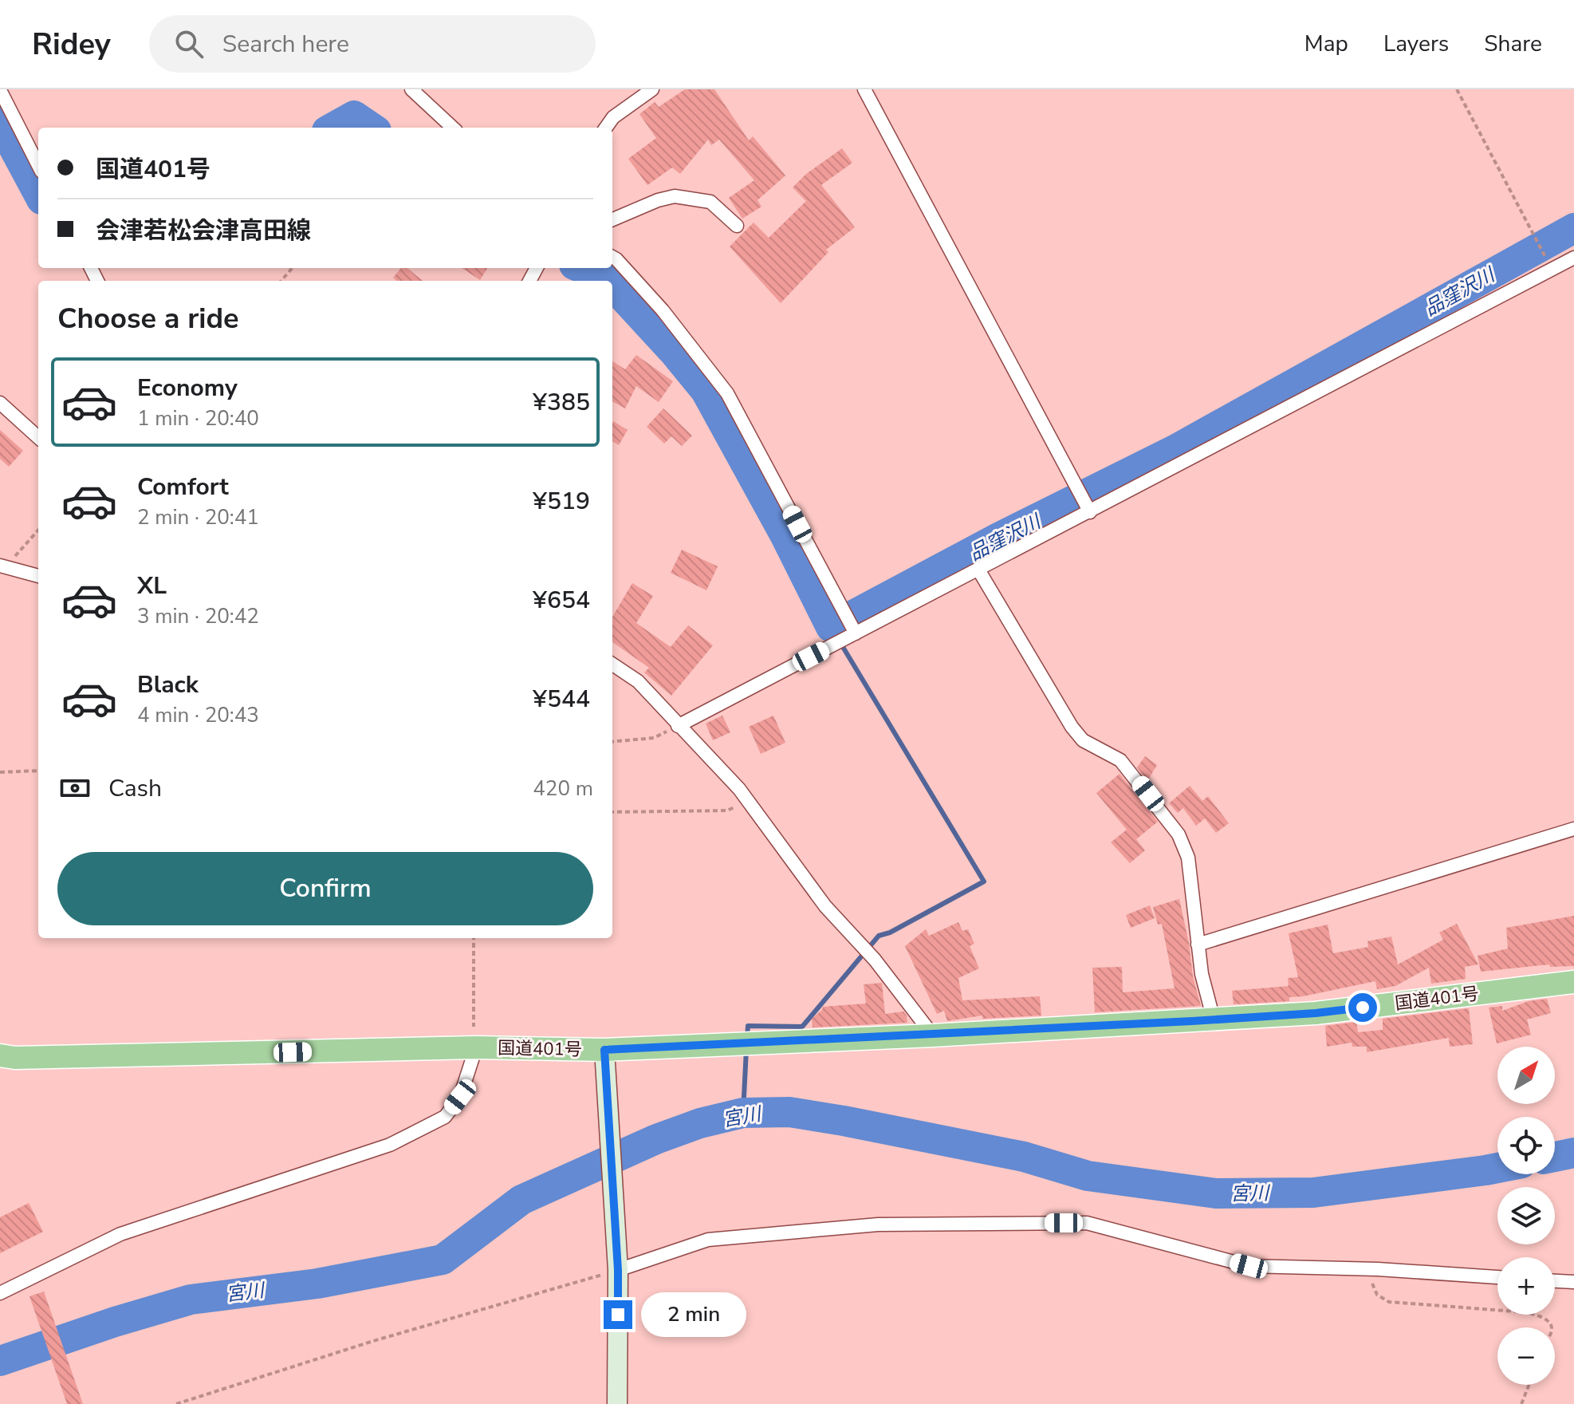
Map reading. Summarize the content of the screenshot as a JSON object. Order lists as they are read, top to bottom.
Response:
{
  "streets": {
    "highway": ["国道401号"]
  },
  "water": ["品窪沢川", "宮川"],
  "north": "top right",
  "page": {
    "header": "Ridey",
    "search": "Search here",
    "nav": ["Map", "Layers", "Share"],
    "banner": ["国道401号", "会津若松会津高田線"],
    "heading": "Choose a ride",
    "list": [
      {
        "name": "Economy",
        "note": "1 min · 20:40",
        "value": "¥385"
      },
      {
        "name": "Comfort",
        "note": "2 min · 20:41",
        "value": "¥519"
      },
      {
        "name": "XL",
        "note": "3 min · 20:42",
        "value": "¥654"
      },
      {
        "name": "Black",
        "note": "4 min · 20:43",
        "value": "¥544"
      }
    ],
    "pay": ["Cash", "420 m"],
    "buttons": "Confirm",
    "map_buttons": ["+", "−"],
    "bubble": "2 min"
  }
}
